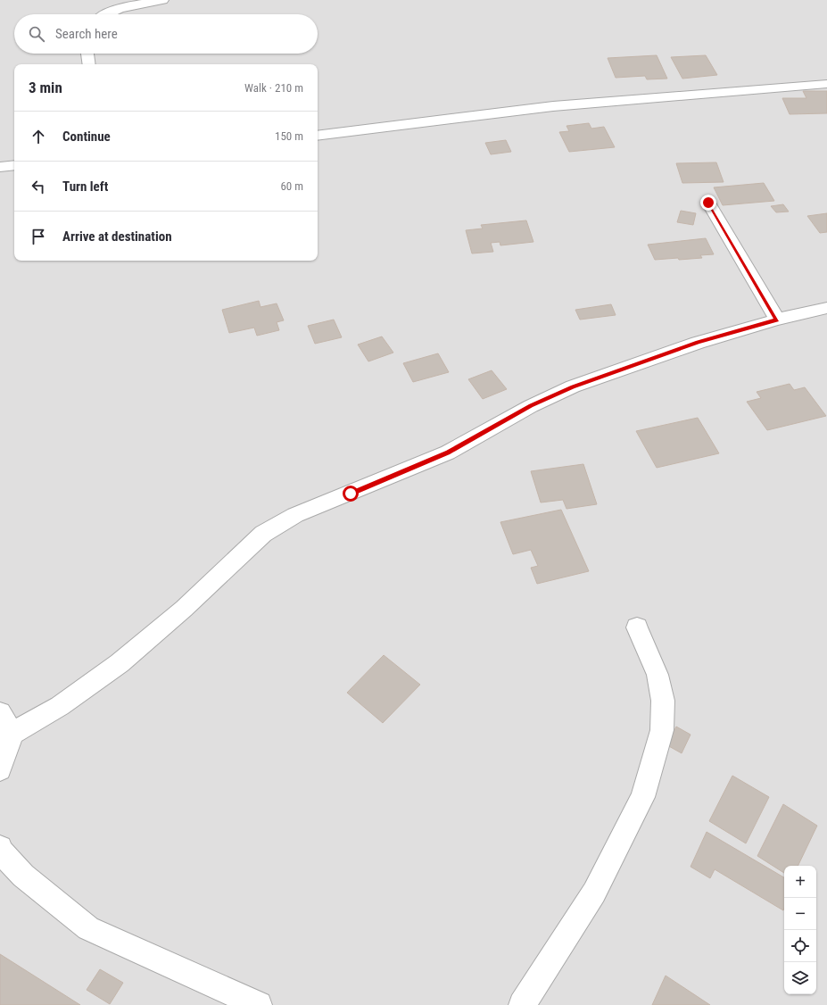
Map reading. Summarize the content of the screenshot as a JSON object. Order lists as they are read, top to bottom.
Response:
{
  "page": {
    "search": "Search here",
    "heading": ["3 min", "Walk · 210 m"],
    "list": [
      ["Continue", "150 m"],
      ["Turn left", "60 m"],
      "Arrive at destination"
    ],
    "map_buttons": ["+", "−"]
  }
}
